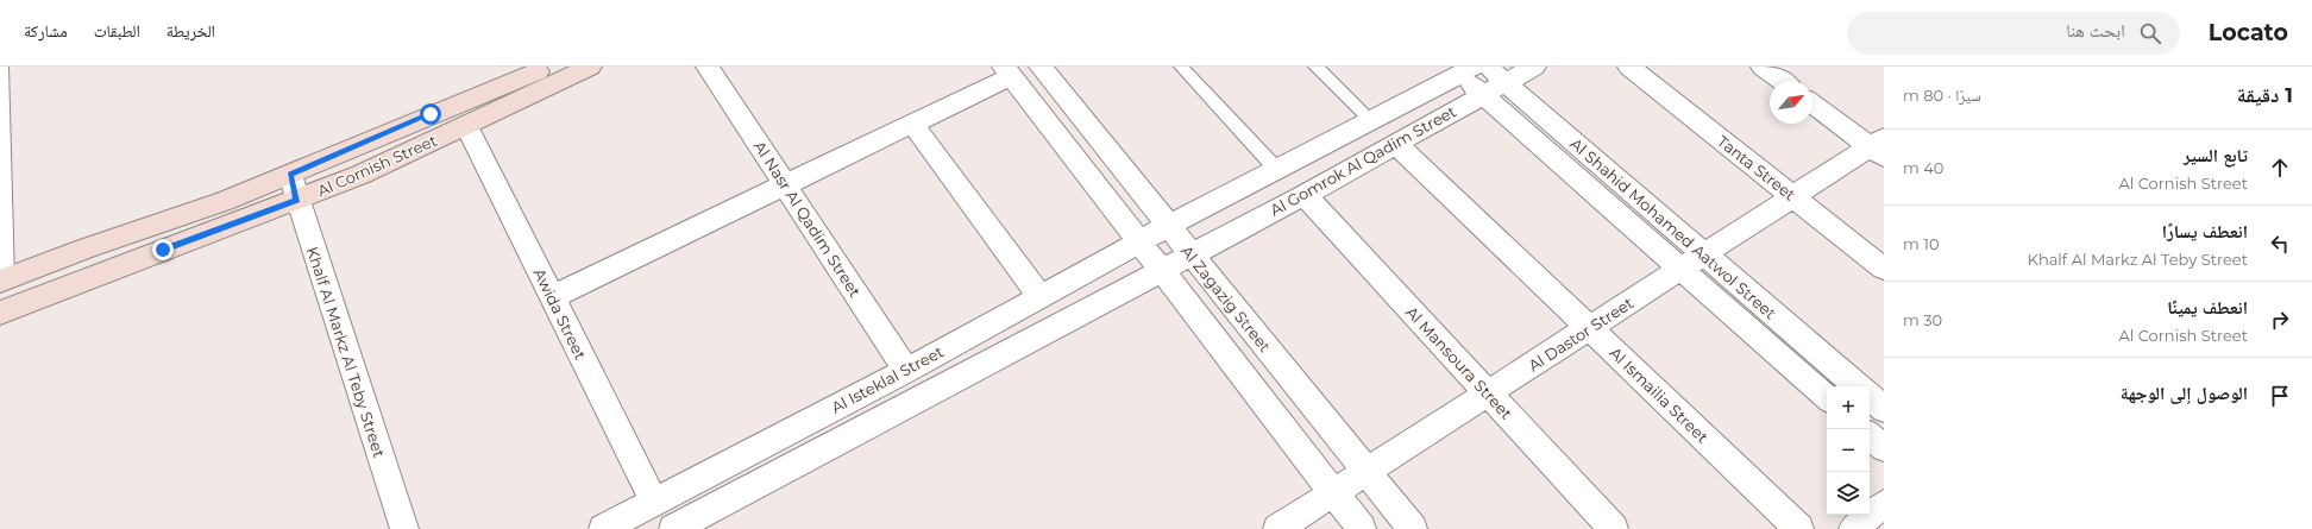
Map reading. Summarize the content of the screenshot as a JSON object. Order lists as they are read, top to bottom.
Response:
{
  "streets": {
    "main road": ["Al Cornish Street"],
    "street": [
      "Al Gomrok Al Qadim Street",
      "Tanta Street",
      "Al Nasr Al Qadim Street",
      "Al Shahid Mohamed Aatwol Street",
      "Al Zagazig Street",
      "Awida Street",
      "Al Dastor Street",
      "Khalf Al Markz Al Teby Street",
      "Al Mansoura Street",
      "Al Isteklal Street",
      "Al Ismailia Street"
    ]
  },
  "crossings": [
    ["Al Gomrok Al Qadim Street", "Al Shahid Mohamed Aatwol Street"],
    ["Al Gomrok Al Qadim Street", "Al Zagazig Street"],
    ["Al Gomrok Al Qadim Street", "Al Mansoura Street"],
    ["Al Gomrok Al Qadim Street", "Al Isteklal Street"],
    ["Al Gomrok Al Qadim Street", "Al Ismailia Street"],
    ["Al Cornish Street", "Awida Street"],
    ["Al Cornish Street", "Khalf Al Markz Al Teby Street"],
    ["Tanta Street", "Al Dastor Street"],
    ["Al Nasr Al Qadim Street", "Al Isteklal Street"],
    ["Al Shahid Mohamed Aatwol Street", "Al Dastor Street"],
    ["Al Zagazig Street", "Al Dastor Street"],
    ["Al Zagazig Street", "Al Isteklal Street"],
    ["Awida Street", "Al Isteklal Street"],
    ["Al Dastor Street", "Al Mansoura Street"],
    ["Al Dastor Street", "Al Ismailia Street"]
  ],
  "north": "top right",
  "page": {
    "header": "Locato",
    "search": "ابحث هنا",
    "nav": ["الخريطة", "الطبقات", "مشاركة"],
    "heading": ["1 دقيقة", "سيرًا · 80 m"],
    "list": [
      ["تابع السير", "Al Cornish Street", "40 m"],
      ["انعطف يسارًا", "Khalf Al Markz Al Teby Street", "10 m"],
      ["انعطف يمينًا", "Al Cornish Street", "30 m"],
      "الوصول إلى الوجهة"
    ],
    "map_buttons": ["+", "−"]
  }
}
